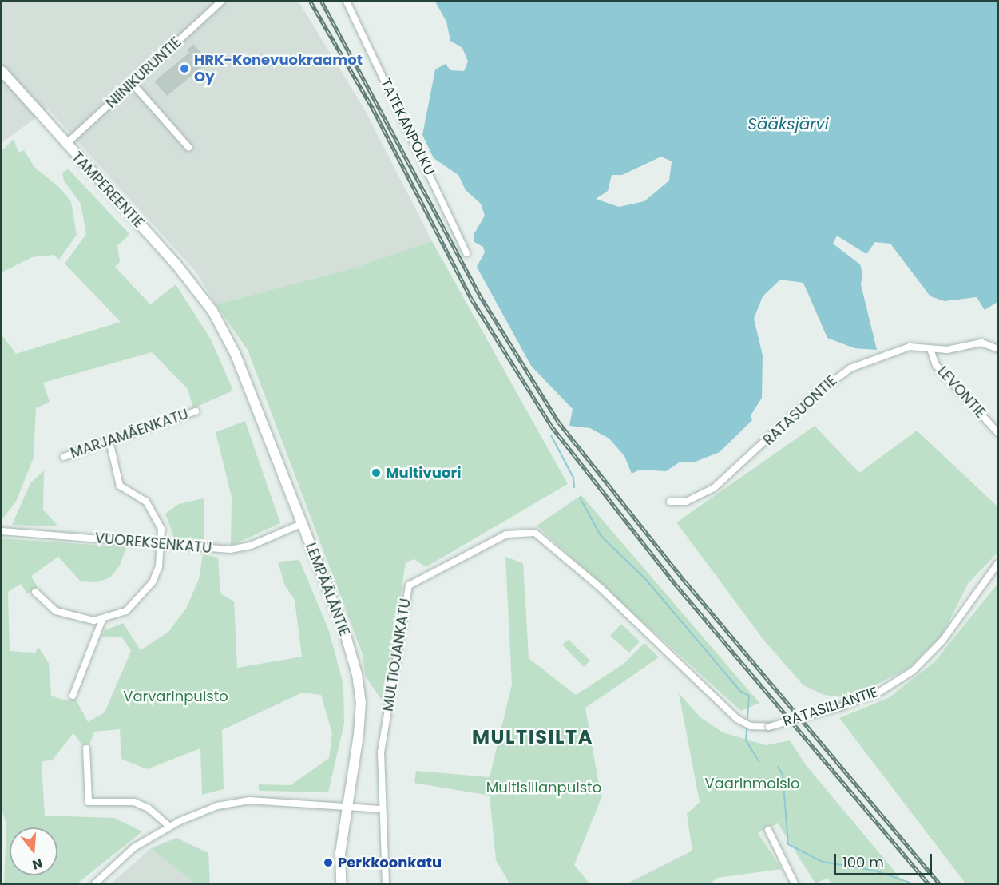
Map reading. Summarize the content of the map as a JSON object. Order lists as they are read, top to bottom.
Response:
{
  "streets": {
    "main road": ["TAMPEREENTIE", "LEMPÄÄLÄNTIE"],
    "street": [
      "NIINIKURUNTIE",
      "TATEKANPOLKU",
      "LEVONTIE",
      "RATASUONTIE",
      "MARJAMÄENKATU",
      "VUOREKSENKATU",
      "MULTIOJANKATU",
      "RATASILLANTIE"
    ]
  },
  "crossings": [
    ["NIINIKURUNTIE", "TAMPEREENTIE"],
    ["TAMPEREENTIE", "LEMPÄÄLÄNTIE"],
    ["LEVONTIE", "RATASUONTIE"],
    ["VUOREKSENKATU", "LEMPÄÄLÄNTIE"],
    ["MULTIOJANKATU", "RATASILLANTIE"]
  ],
  "districts": ["MULTISILTA"],
  "water": ["Sääksjärvi"],
  "parks": ["Varvarinpuisto", "Vaarinmoisio", "Multisillanpuisto"],
  "places": ["HRK-Konevuokraamot Oy", "Multivuori", "Perkkoonkatu"],
  "scale_bar": "100 m",
  "north": "bottom"
}
